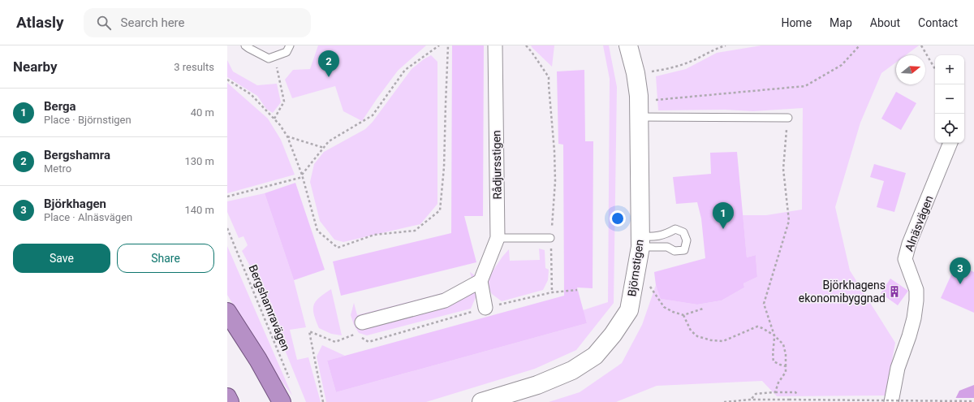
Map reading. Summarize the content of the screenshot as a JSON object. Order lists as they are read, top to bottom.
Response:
{
  "streets": {
    "street": ["Rådjursstigen", "Alnäsvägen", "Björnstigen"],
    "path": ["Bergshamravägen"]
  },
  "places": {
    "building": ["Björkhagens ekonomibyggnad"]
  },
  "north": "right",
  "page": {
    "header": "Atlasly",
    "search": "Search here",
    "nav": [
      "Home",
      "Map",
      "About",
      "Contact"
    ],
    "heading": ["Nearby", "3 results"],
    "pins": ["2", "1", "3"],
    "map_buttons": ["+", "−"],
    "list": [
      {
        "mark": "1",
        "name": "Berga",
        "note": "Place · Björnstigen",
        "value": "40 m"
      },
      {
        "mark": "2",
        "name": "Bergshamra",
        "note": "Metro",
        "value": "130 m"
      },
      {
        "mark": "3",
        "name": "Björkhagen",
        "note": "Place · Alnäsvägen",
        "value": "140 m"
      }
    ],
    "buttons": ["Save", "Share"]
  }
}
